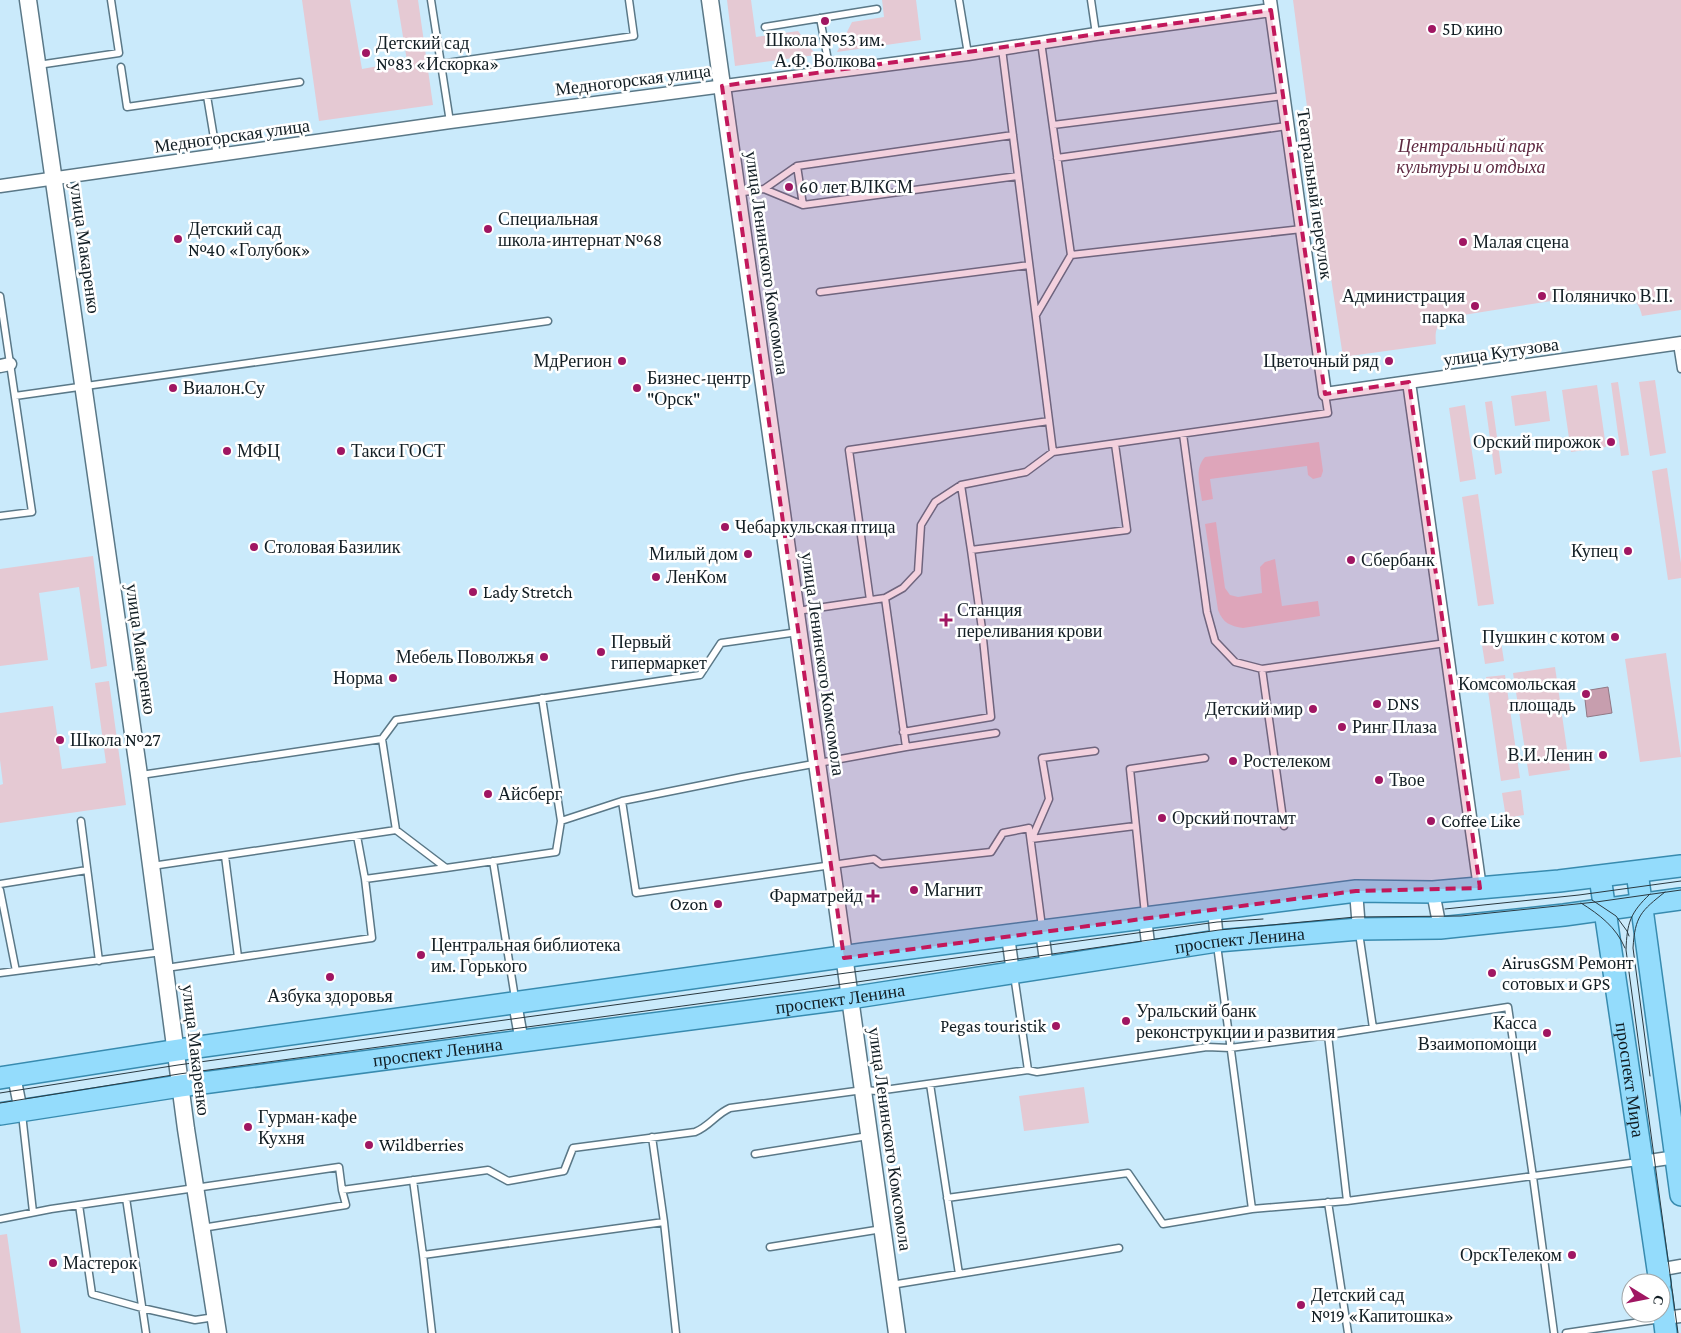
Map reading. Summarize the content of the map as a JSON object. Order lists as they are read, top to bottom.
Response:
{
  "streets": {
    "main road": ["проспект Ленина", "проспект Мира"],
    "street": [
      "Медногорская улица",
      "Театральный переулок",
      "улица Макаренко",
      "улица Ленинского Комсомола",
      "улица Кутузова"
    ]
  },
  "crossings": [
    ["Медногорская улица", "Театральный переулок"],
    ["Медногорская улица", "улица Макаренко"],
    ["Медногорская улица", "улица Ленинского Комсомола"],
    ["Театральный переулок", "улица Кутузова"],
    ["улица Макаренко", "проспект Ленина"],
    ["улица Ленинского Комсомола", "проспект Ленина"],
    ["проспект Ленина", "проспект Мира"]
  ],
  "parks": ["Центральный парк культуры и отдыха"],
  "places": {
    "other": [
      "Школа №53 им. А.Ф. Волкова",
      "5D кино",
      "Детский сад №83 «Искорка»",
      "60 лет ВЛКСМ",
      "Специальная школа-интернат №68",
      "Детский сад №40 «Голубок»",
      "Малая сцена",
      "Поляничко В.П.",
      "Администрация парка",
      "МдРегион",
      "Цветочный ряд",
      "Виалон.Су",
      "Бизнес-центр \"Орск\"",
      "Орский пирожок",
      "МФЦ",
      "Такси ГОСТ",
      "Чебаркульская птица",
      "Столовая Базилик",
      "Купец",
      "Милый дом",
      "Сбербанк",
      "ЛенКом",
      "Lady Stretch",
      "Пушкин с котом",
      "Первый гипермаркет",
      "Мебель Поволжья",
      "Норма",
      "Комсомольская площадь",
      "DNS",
      "Детский мир",
      "Ринг Плаза",
      "Школа №27",
      "В.И. Ленин",
      "Ростелеком",
      "Твое",
      "Айсберг",
      "Орский почтамт",
      "Coffee Like",
      "Магнит",
      "Ozon",
      "Центральная библиотека им. Горького",
      "AirusGSM Ремонт сотовых и GPS",
      "Азбука здоровья",
      "Уральский банк реконструкции и развития",
      "Pegas touristik",
      "Касса Взаимопомощи",
      "Гурман-кафе Кухня",
      "Wildberries",
      "ОрскТелеком",
      "Мастерок",
      "Детский сад №19 «Капитошка»"
    ],
    "health": ["Станция переливания крови", "Фарматрейд"]
  },
  "north": "right"
}
